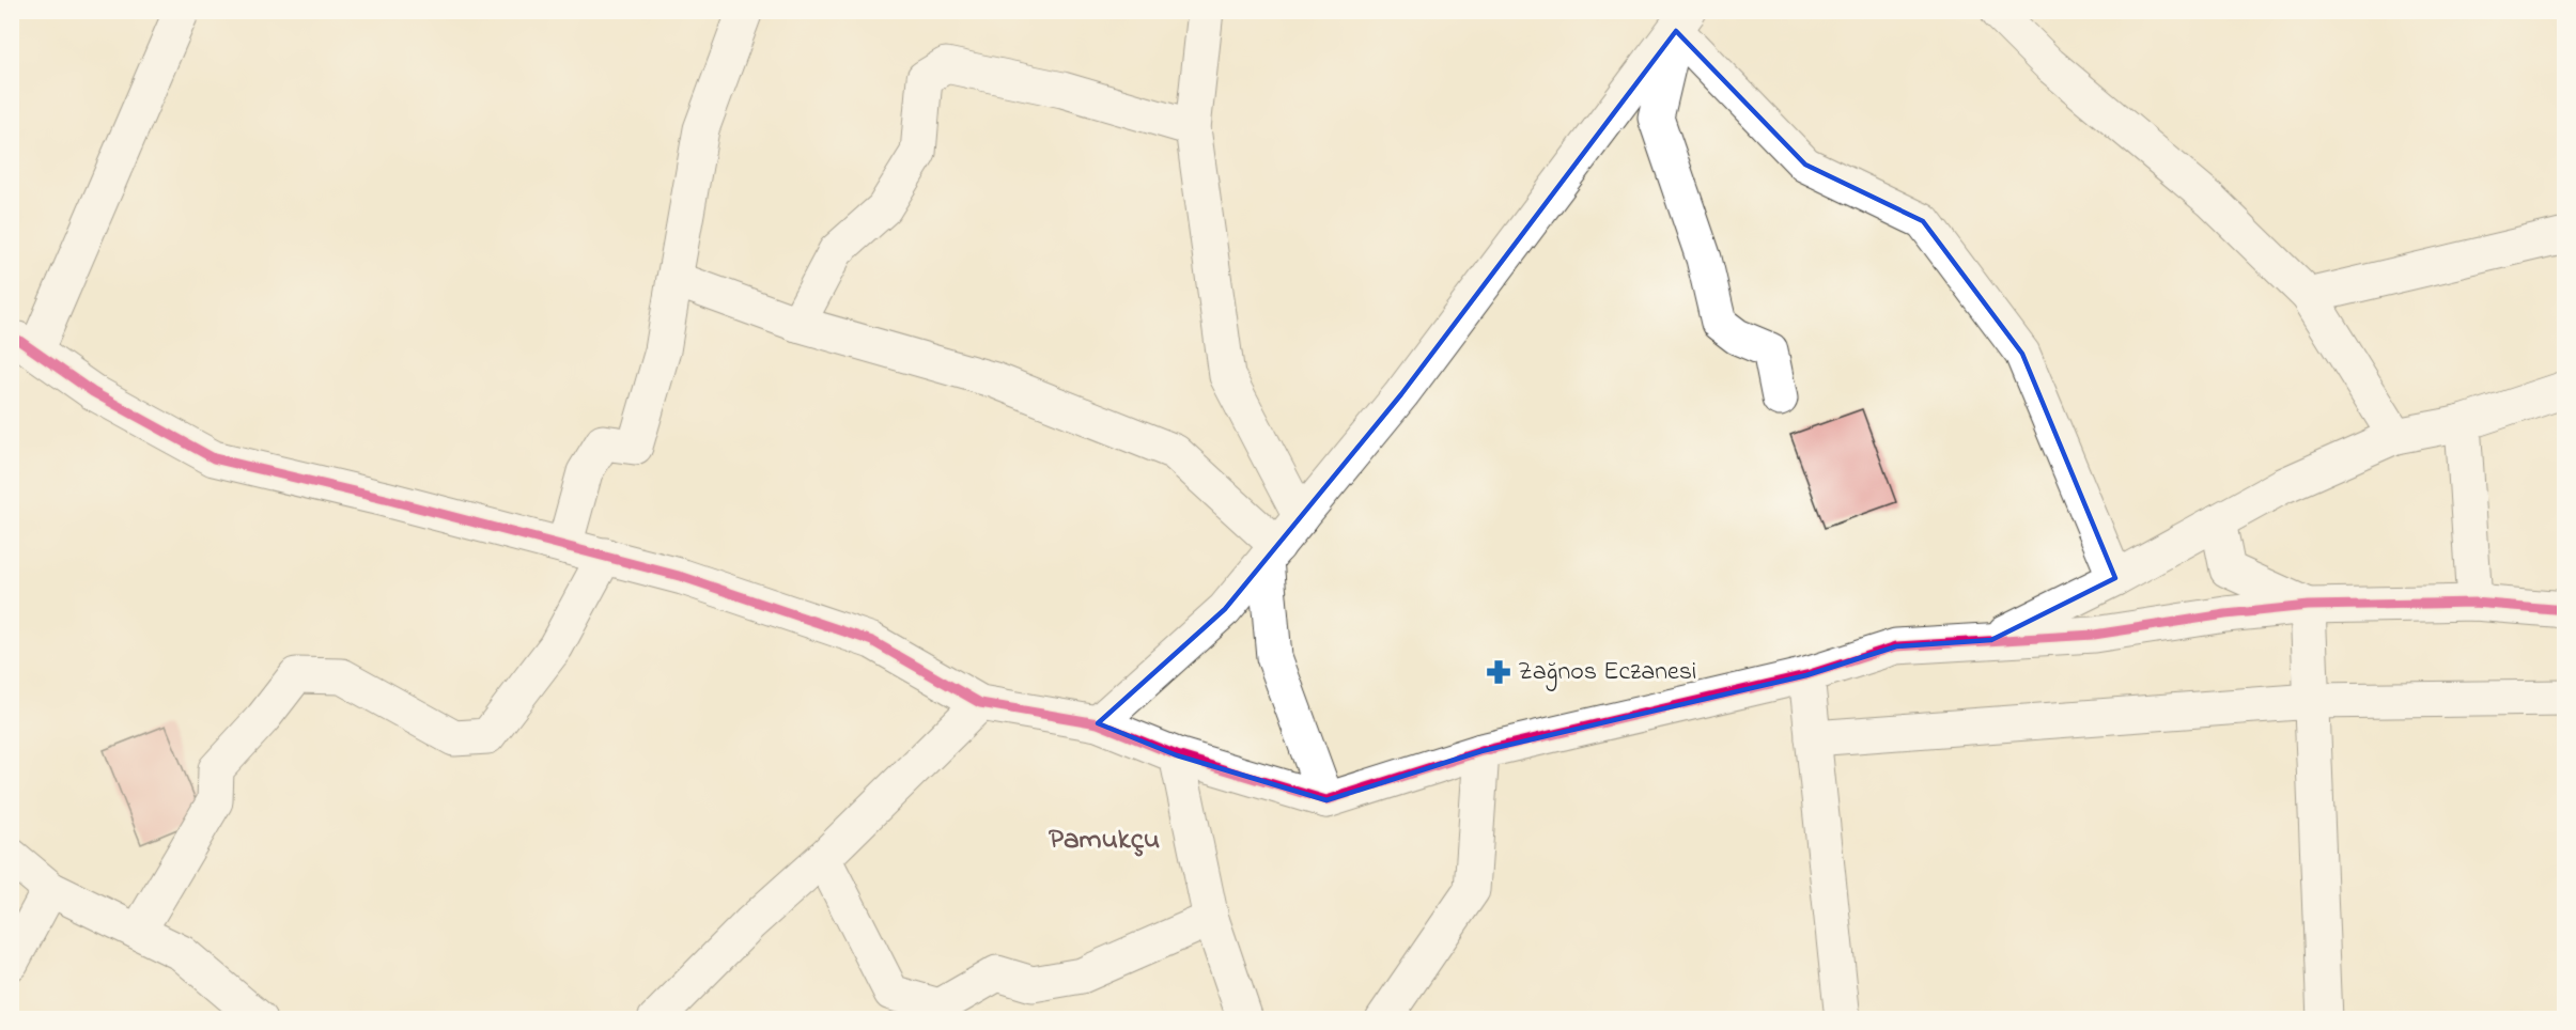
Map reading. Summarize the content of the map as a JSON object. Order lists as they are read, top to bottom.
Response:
{
  "districts": ["Pamukçu"],
  "places": {
    "pharmacy": ["Zağnos Eczanesi"]
  }
}
